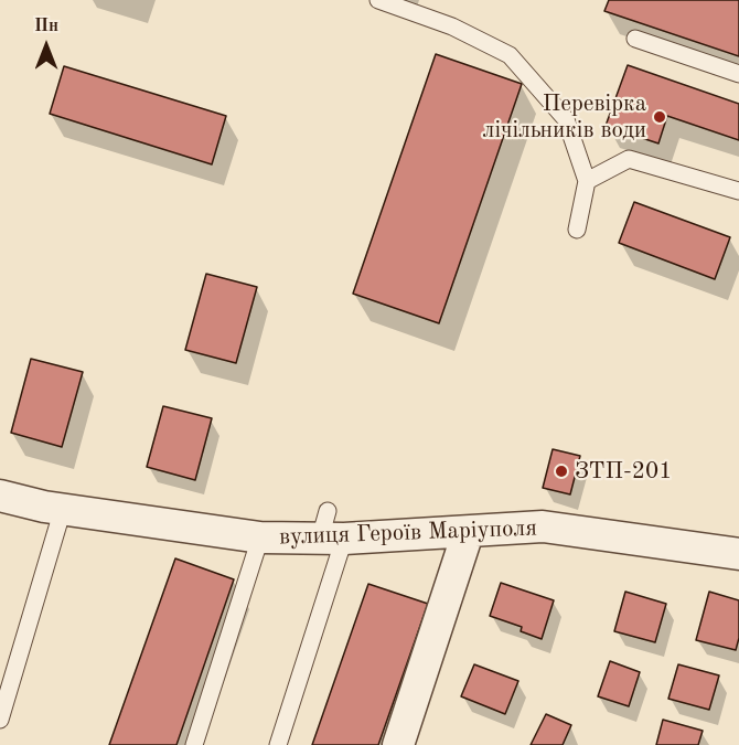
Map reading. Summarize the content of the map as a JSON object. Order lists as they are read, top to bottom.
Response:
{
  "streets": {
    "street": ["вулиця Героїв Маріуполя"]
  },
  "places": ["Перевірка лічільників води", "ЗТП-201"],
  "north": "top"
}
